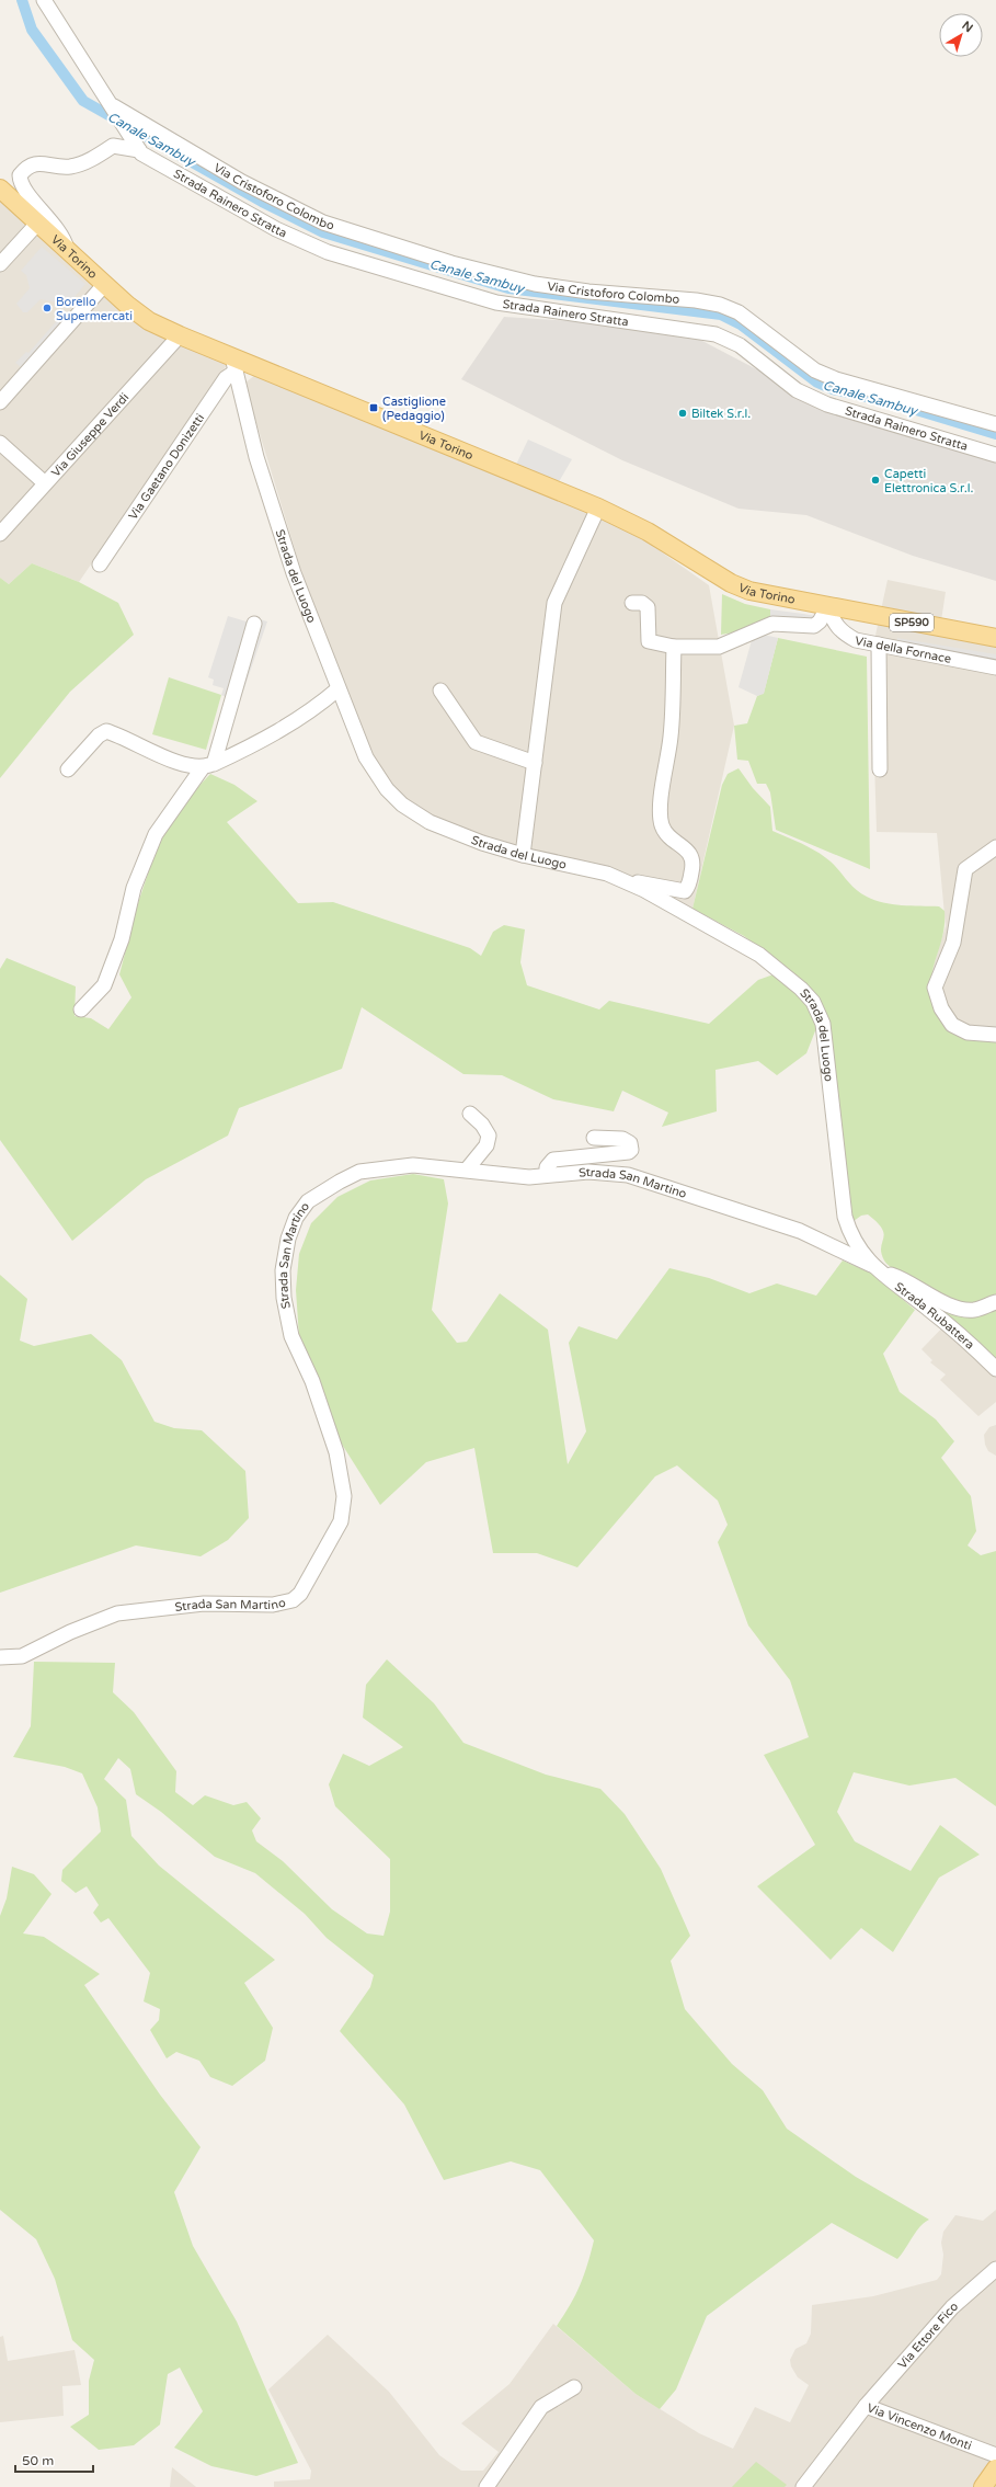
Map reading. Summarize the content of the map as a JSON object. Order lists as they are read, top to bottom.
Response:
{
  "streets": {
    "main road": ["Via Torino", "SP590"],
    "street": [
      "Via Cristoforo Colombo",
      "Strada Rainero Stratta",
      "Via Giuseppe Verdi",
      "Via Gaetano Donizetti",
      "Strada del Luogo",
      "Via della Fornace",
      "Strada San Martino",
      "Strada Rubattera",
      "Via Ettore Fico",
      "Via Vincenzo Monti"
    ]
  },
  "crossings": [
    ["Via Cristoforo Colombo", "Strada Rainero Stratta"],
    ["Via Torino", "Via Giuseppe Verdi"],
    ["Via Torino", "Via Gaetano Donizetti"],
    ["Via Torino", "Strada del Luogo"],
    ["Via Torino", "Via della Fornace"],
    ["Via Gaetano Donizetti", "Strada del Luogo"],
    ["Strada del Luogo", "Strada San Martino"],
    ["Strada del Luogo", "Strada Rubattera"],
    ["Strada San Martino", "Strada Rubattera"],
    ["Via Ettore Fico", "Via Vincenzo Monti"]
  ],
  "water": ["Canale Sambuy"],
  "places": {
    "other": ["Borello Supermercati", "Biltek S.r.l.", "Capetti Elettronica S.r.l."],
    "transit": ["Castiglione (Pedaggio)"]
  },
  "scale_bar": "50 m",
  "north": "top right"
}
